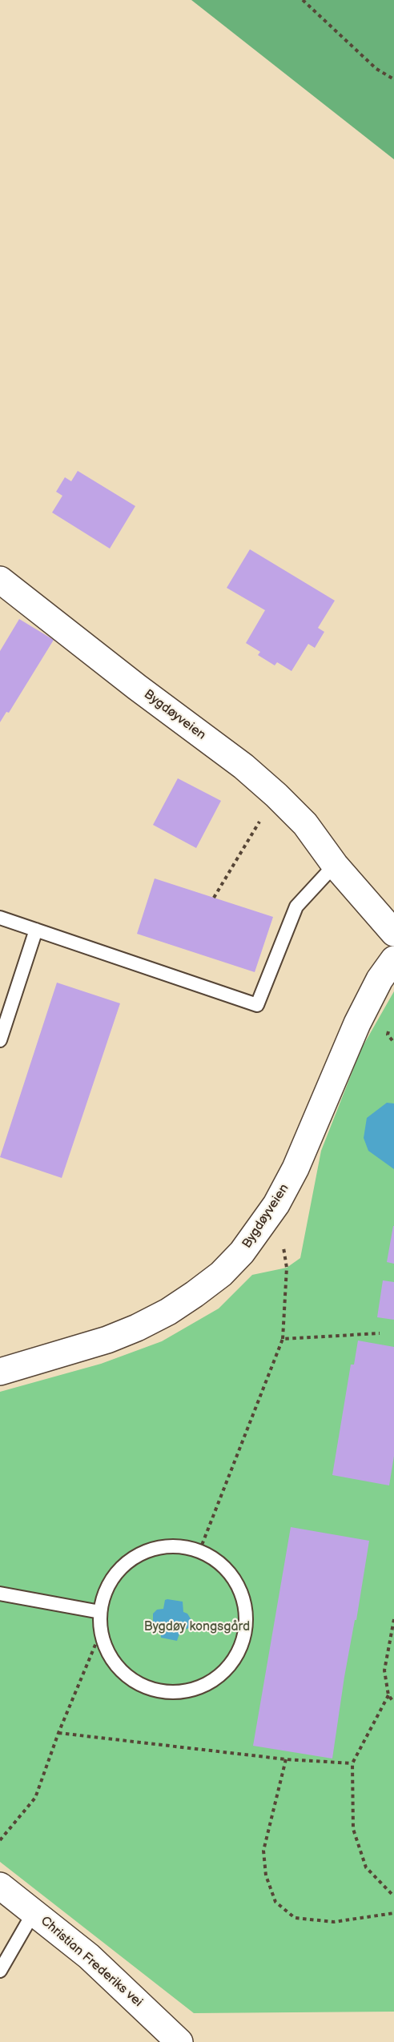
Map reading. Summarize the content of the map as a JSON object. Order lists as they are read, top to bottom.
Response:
{
  "streets": {
    "street": ["Bygdøyveien", "Christian Frederiks vei"]
  },
  "parks": ["Bygdøy kongsgård"]
}
